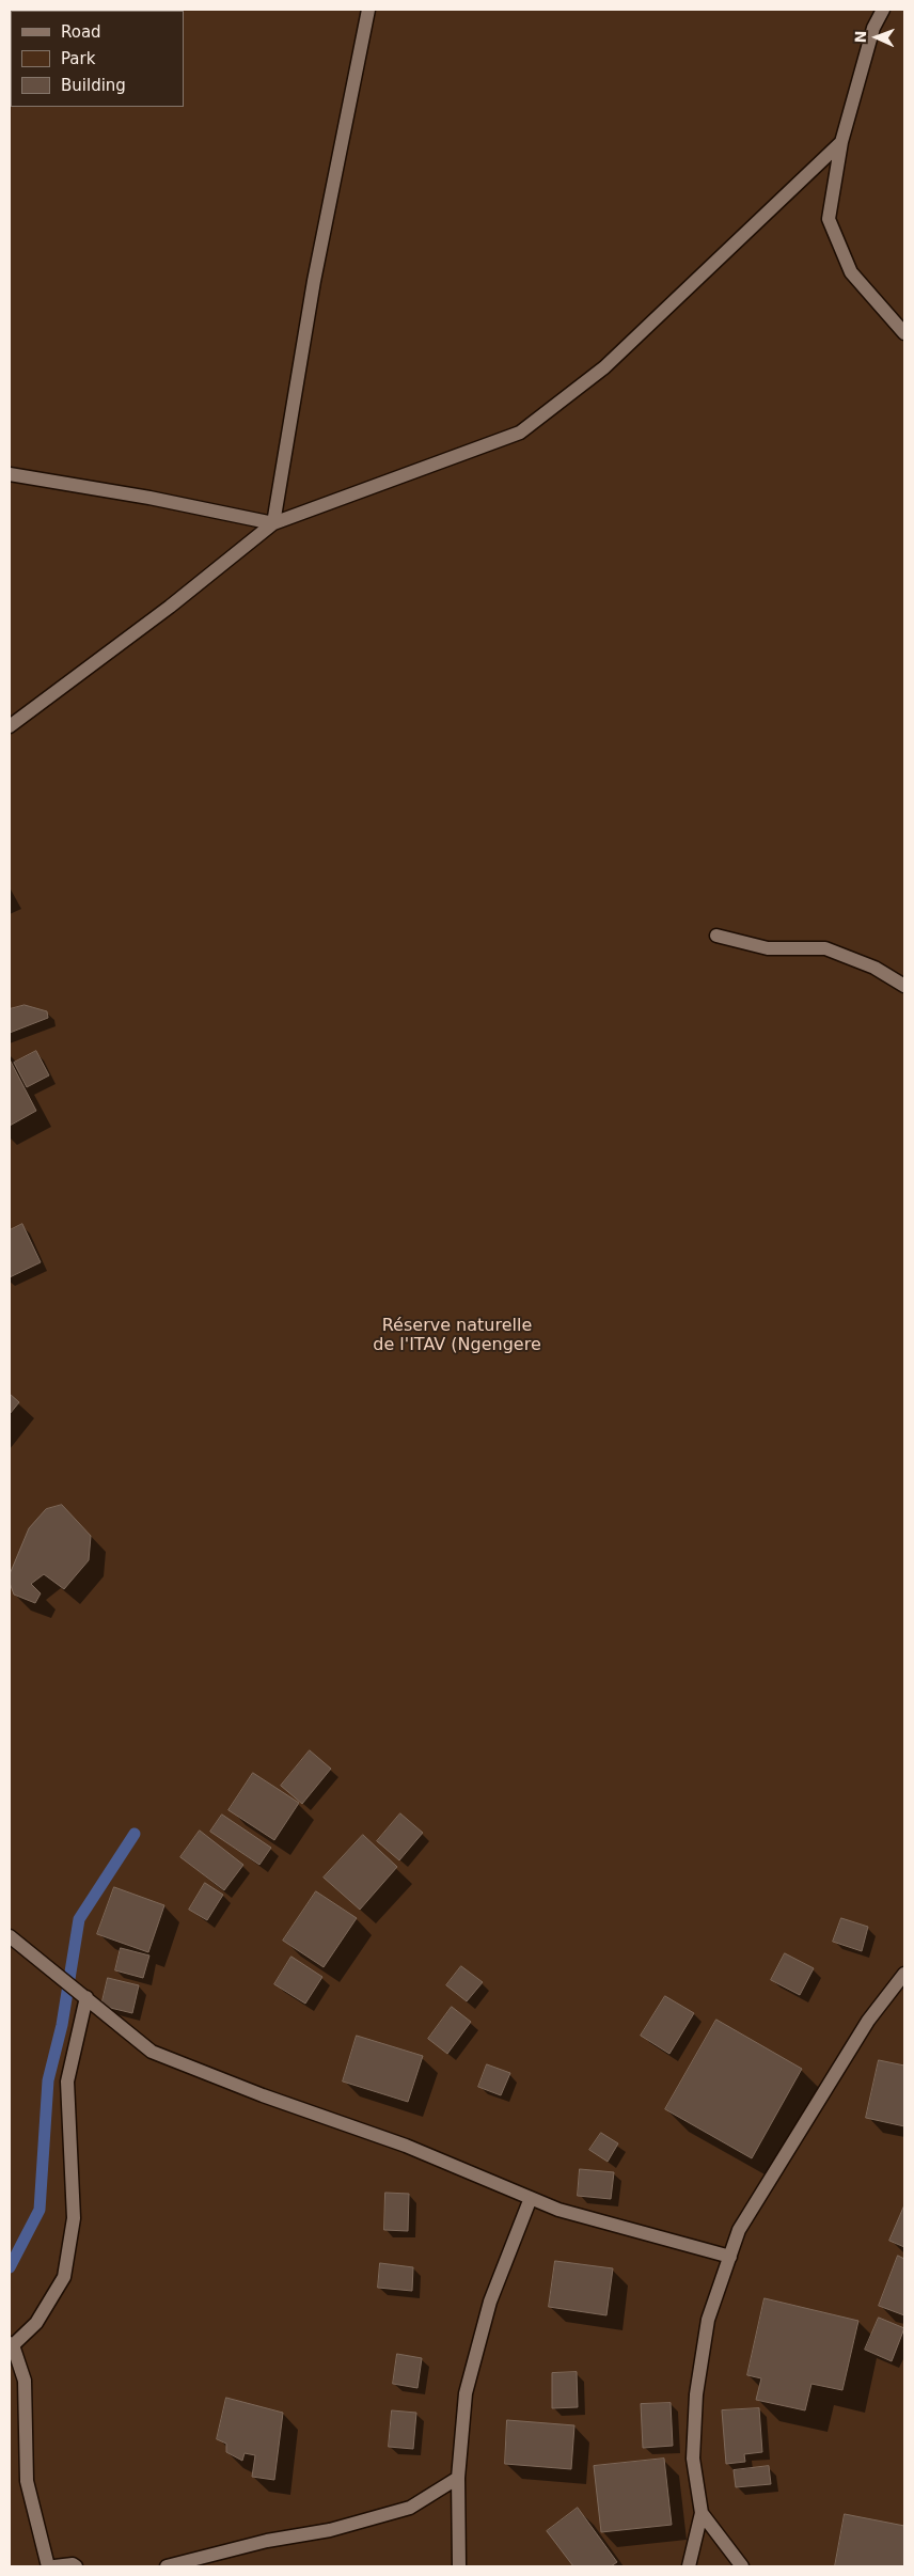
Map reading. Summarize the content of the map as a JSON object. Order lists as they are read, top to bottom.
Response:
{
  "parks": ["Réserve naturelle de l'ITAV (Ngengere"],
  "legend": ["Road", "Park", "Building"],
  "north": "left"
}
